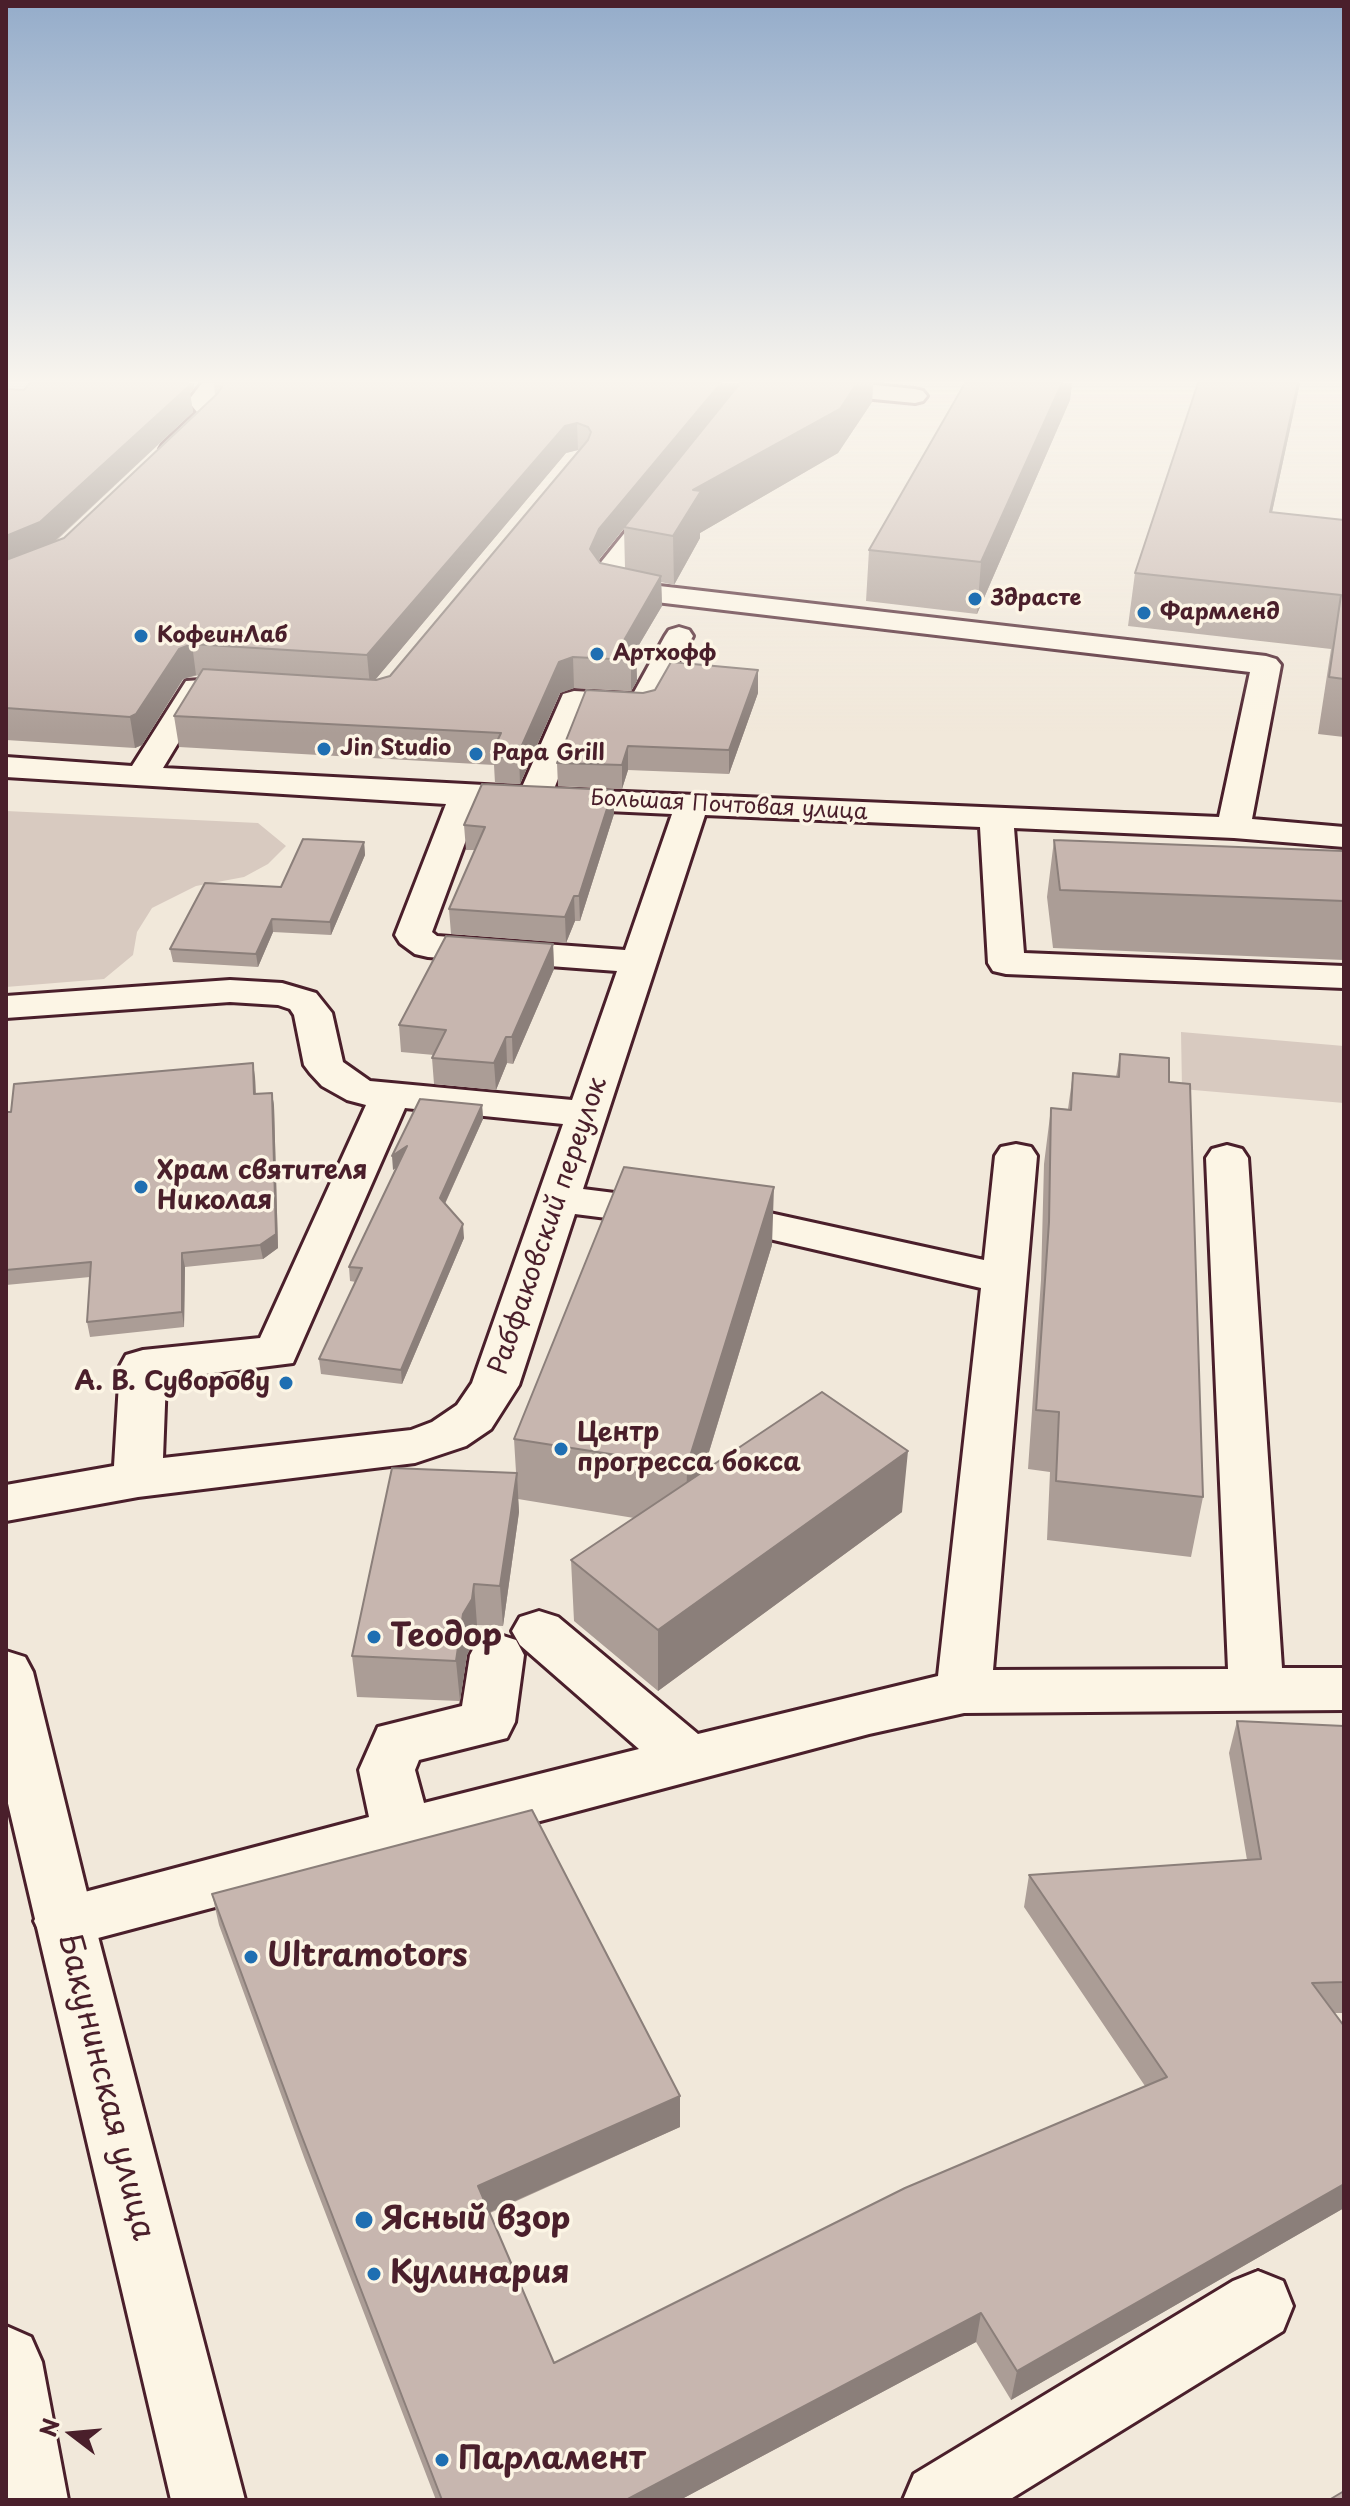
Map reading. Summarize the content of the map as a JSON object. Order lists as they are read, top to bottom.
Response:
{
  "streets": {
    "street": ["Большая Почтовая улица", "Рабфаковский переулок", "Бакунинская улица"]
  },
  "crossings": [
    ["Большая Почтовая улица", "Рабфаковский переулок"]
  ],
  "places": [
    "Здрасте",
    "Фармленд",
    "КофеинЛаб",
    "Артхофф",
    "Jin Studio",
    "Papa Grill",
    "Храм святителя Николая",
    "А. В. Суворову",
    "Центр прогресса бокса",
    "Теодор",
    "Ultramotors",
    "Ясный взор",
    "Кулинария",
    "Парламент"
  ],
  "north": "left"
}
